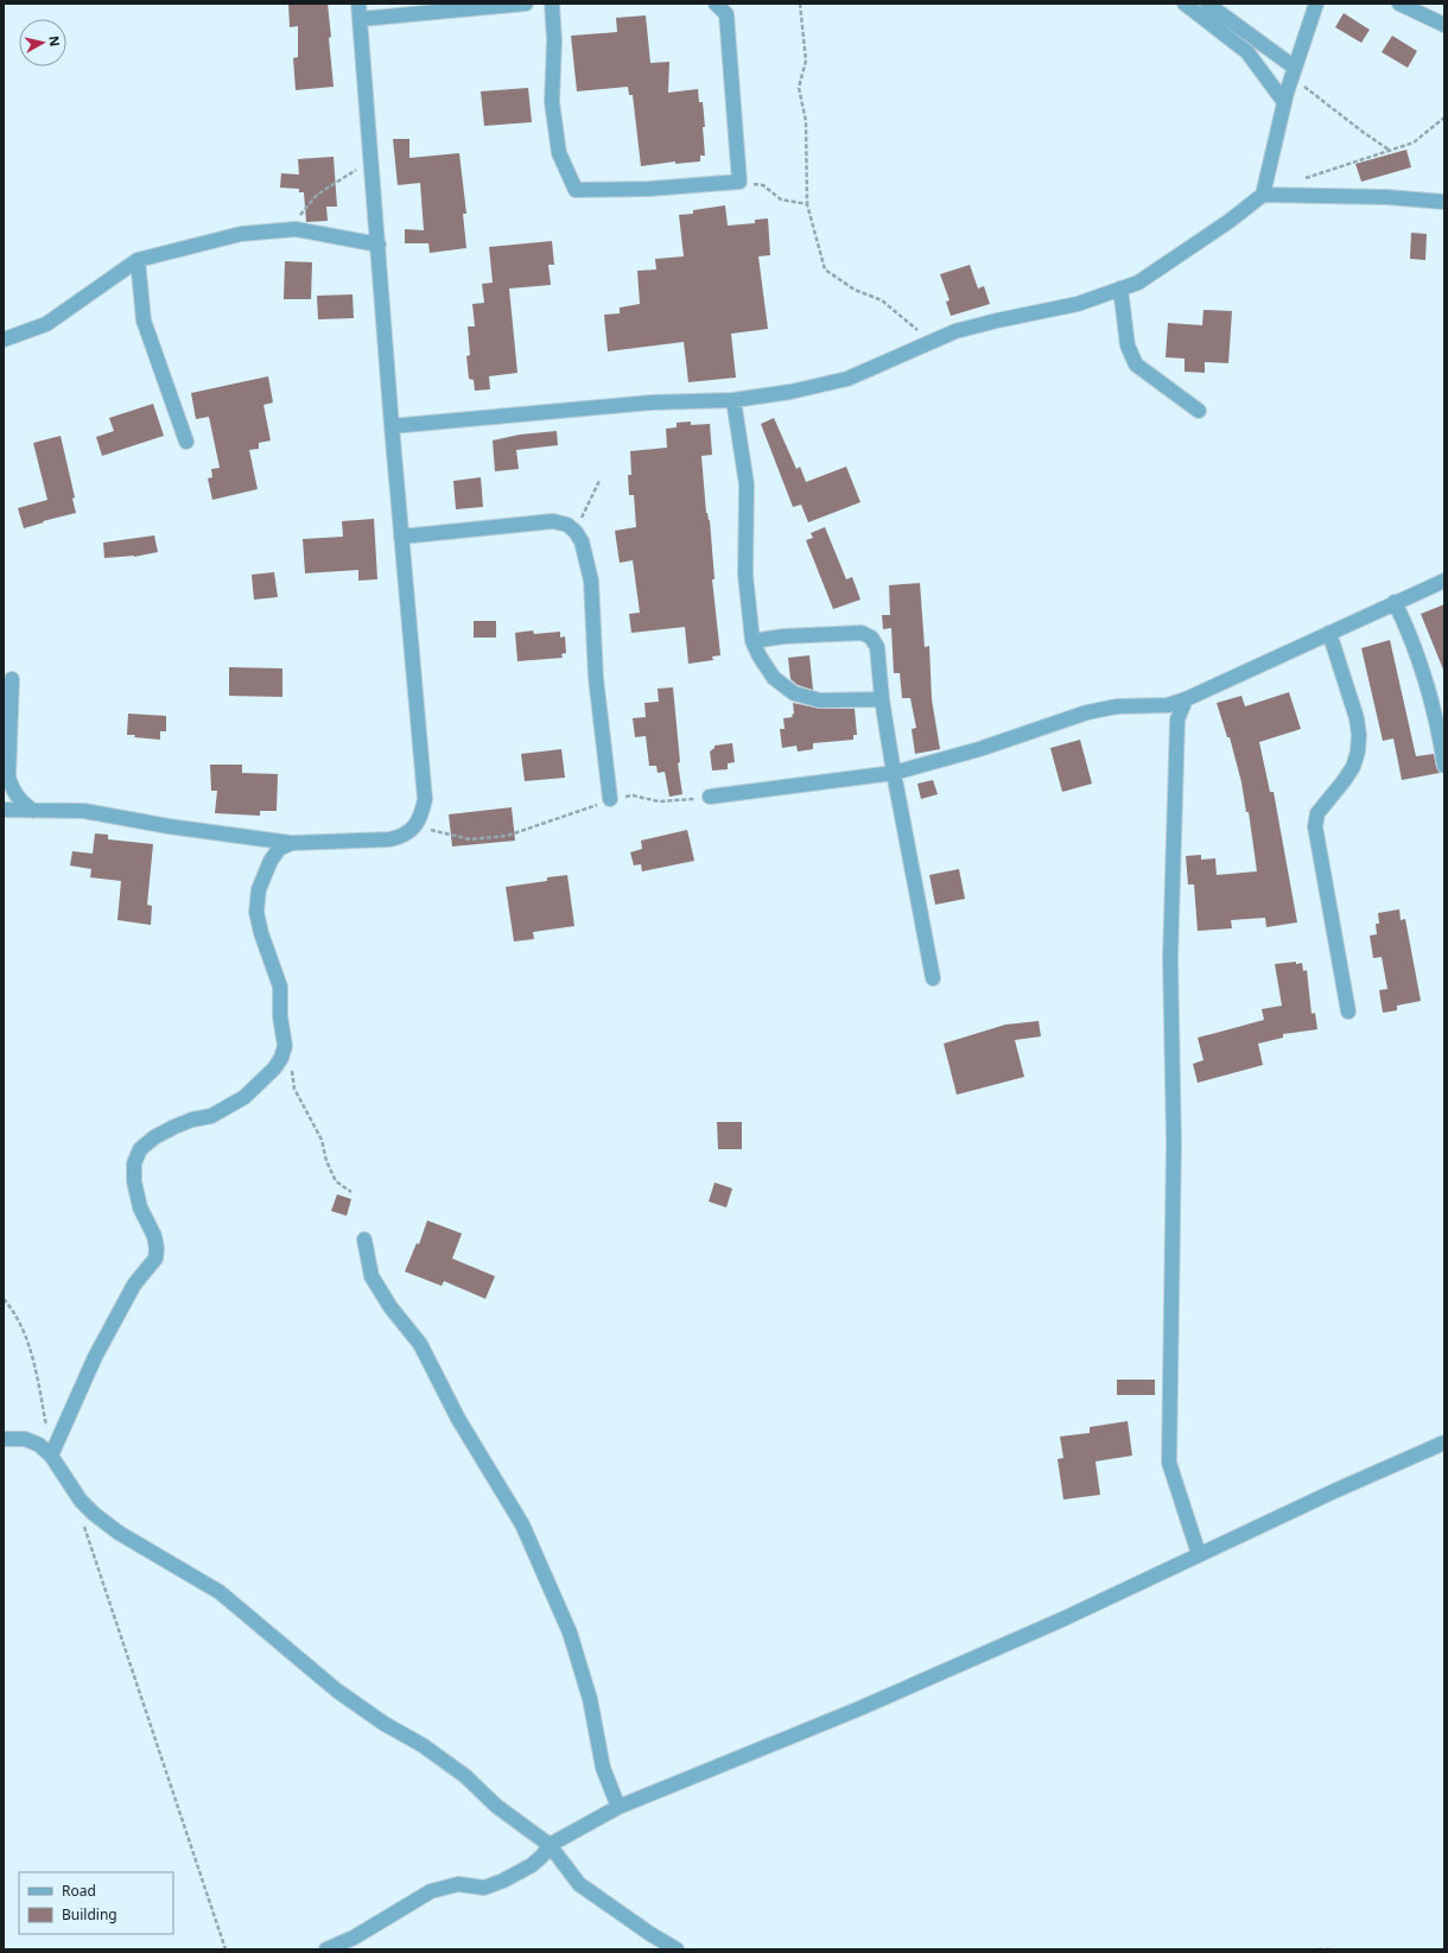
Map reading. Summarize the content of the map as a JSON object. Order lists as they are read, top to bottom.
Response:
{
  "legend": ["Road", "Building"],
  "north": "right"
}
